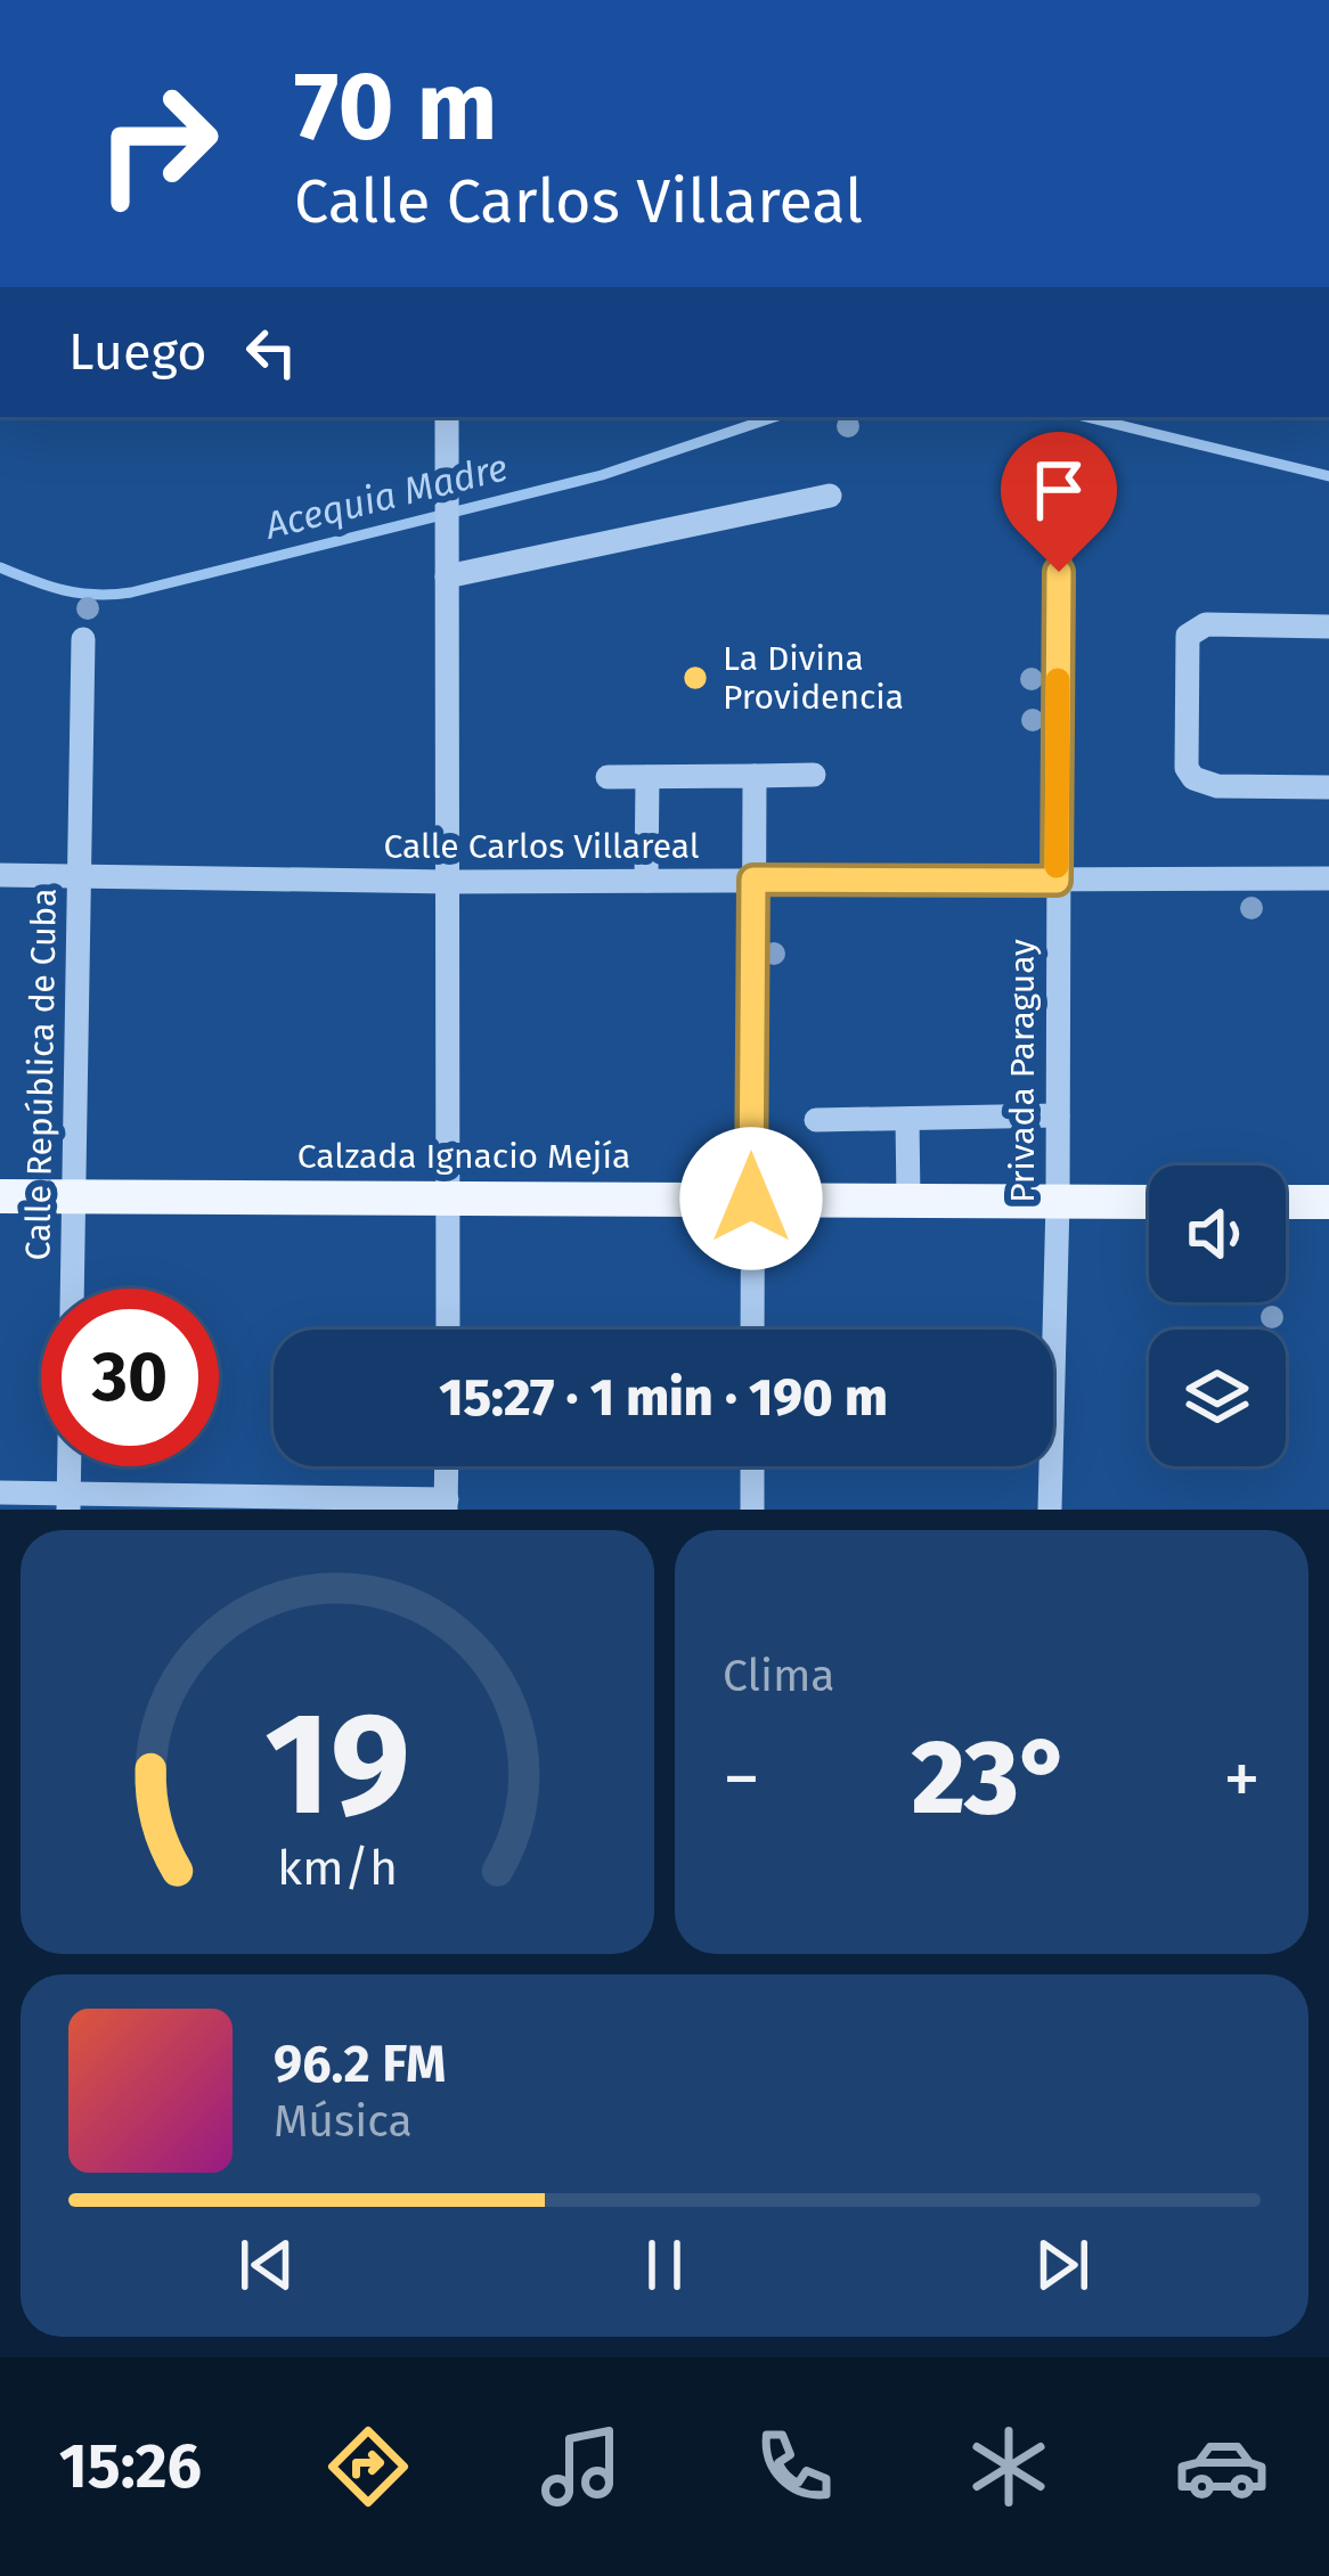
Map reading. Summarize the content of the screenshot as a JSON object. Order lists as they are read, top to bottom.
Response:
{
  "streets": {
    "main road": ["Calzada Ignacio Mejía"],
    "street": ["Calle Carlos Villareal", "Privada Paraguay", "Calle República de Cuba"]
  },
  "crossings": [
    ["Calle Carlos Villareal", "Privada Paraguay"],
    ["Calle Carlos Villareal", "Calle República de Cuba"],
    ["Privada Paraguay", "Calzada Ignacio Mejía"],
    ["Calle República de Cuba", "Calzada Ignacio Mejía"]
  ],
  "water": ["Acequia Madre"],
  "places": ["La Divina Providencia"],
  "page": {
    "turn": ["70 m", "Calle Carlos Villareal"],
    "then": "Luego",
    "limit": "30",
    "trip": "15:27 · 1 min · 190 m",
    "tile": "Clima",
    "heat": ["−", "23°", "+"],
    "song": ["96.2 FM", "Música"],
    "tabs": "15:26",
    "gauge": ["19", "km/h"]
  }
}
